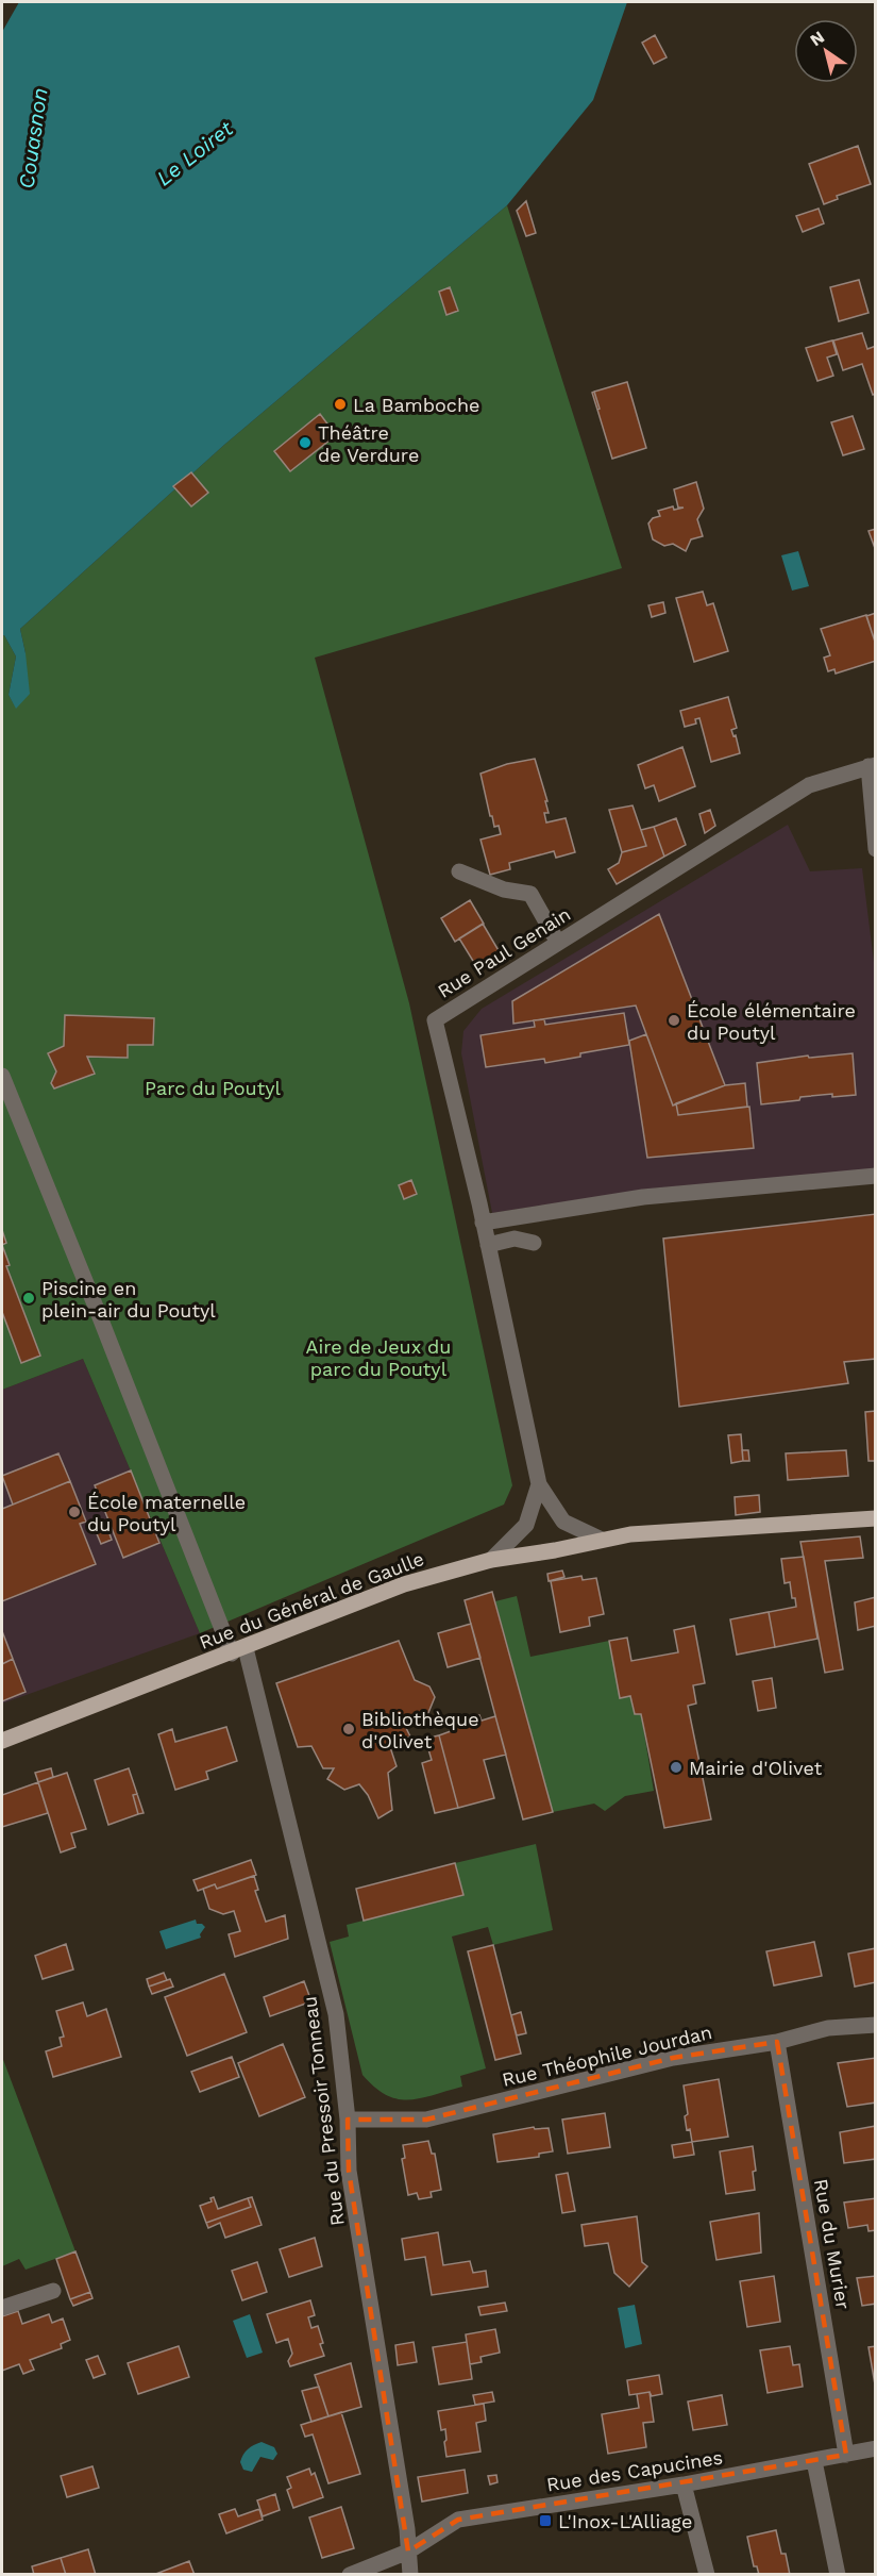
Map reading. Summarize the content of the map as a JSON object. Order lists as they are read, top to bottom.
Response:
{
  "streets": {
    "main road": ["Rue du Général de Gaulle"],
    "street": [
      "Rue Paul Genain",
      "Rue Théophile Jourdan",
      "Rue du Pressoir Tonneau",
      "Rue du Murier",
      "Rue des Capucines"
    ]
  },
  "crossings": [
    ["Rue Paul Genain", "Rue du Général de Gaulle"],
    ["Rue du Général de Gaulle", "Rue du Pressoir Tonneau"],
    ["Rue Théophile Jourdan", "Rue du Pressoir Tonneau"],
    ["Rue Théophile Jourdan", "Rue du Murier"],
    ["Rue du Pressoir Tonneau", "Rue des Capucines"],
    ["Rue du Murier", "Rue des Capucines"]
  ],
  "water": ["Couasnon", "Le Loiret"],
  "parks": ["Parc du Poutyl", "Aire de Jeux du parc du Poutyl"],
  "places": {
    "other": [
      "La Bamboche",
      "Théâtre de Verdure",
      "École élémentaire du Poutyl",
      "Piscine en plein-air du Poutyl",
      "École maternelle du Poutyl",
      "Bibliothèque d'Olivet",
      "Mairie d'Olivet"
    ],
    "transit": ["L'Inox-L'Alliage"]
  },
  "north": "top left"
}
